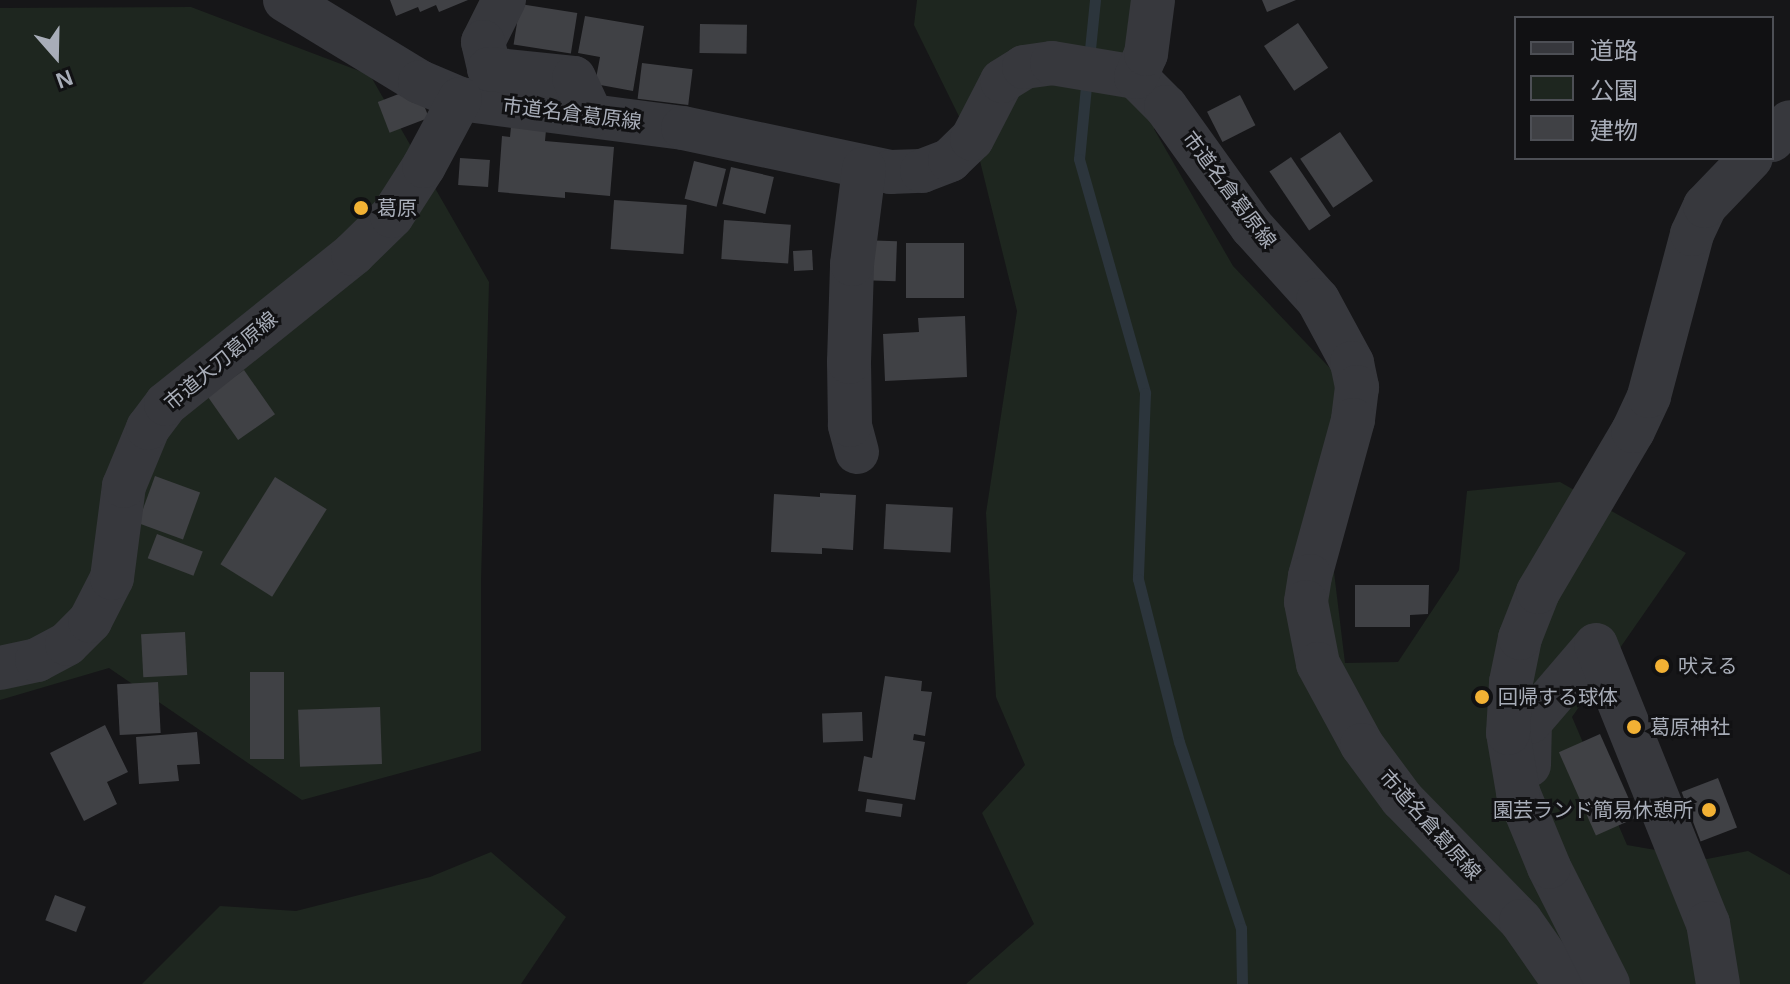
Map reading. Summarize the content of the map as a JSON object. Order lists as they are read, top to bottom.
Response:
{
  "streets": {
    "street": ["市道名倉葛原線", "市道大刀葛原線"]
  },
  "crossings": [
    ["市道名倉葛原線", "市道大刀葛原線"]
  ],
  "places": [
    "葛原",
    "吠える",
    "回帰する球体",
    "葛原神社",
    "園芸ランド簡易休憩所"
  ],
  "legend": ["道路", "公園", "建物"],
  "north": "bottom"
}
